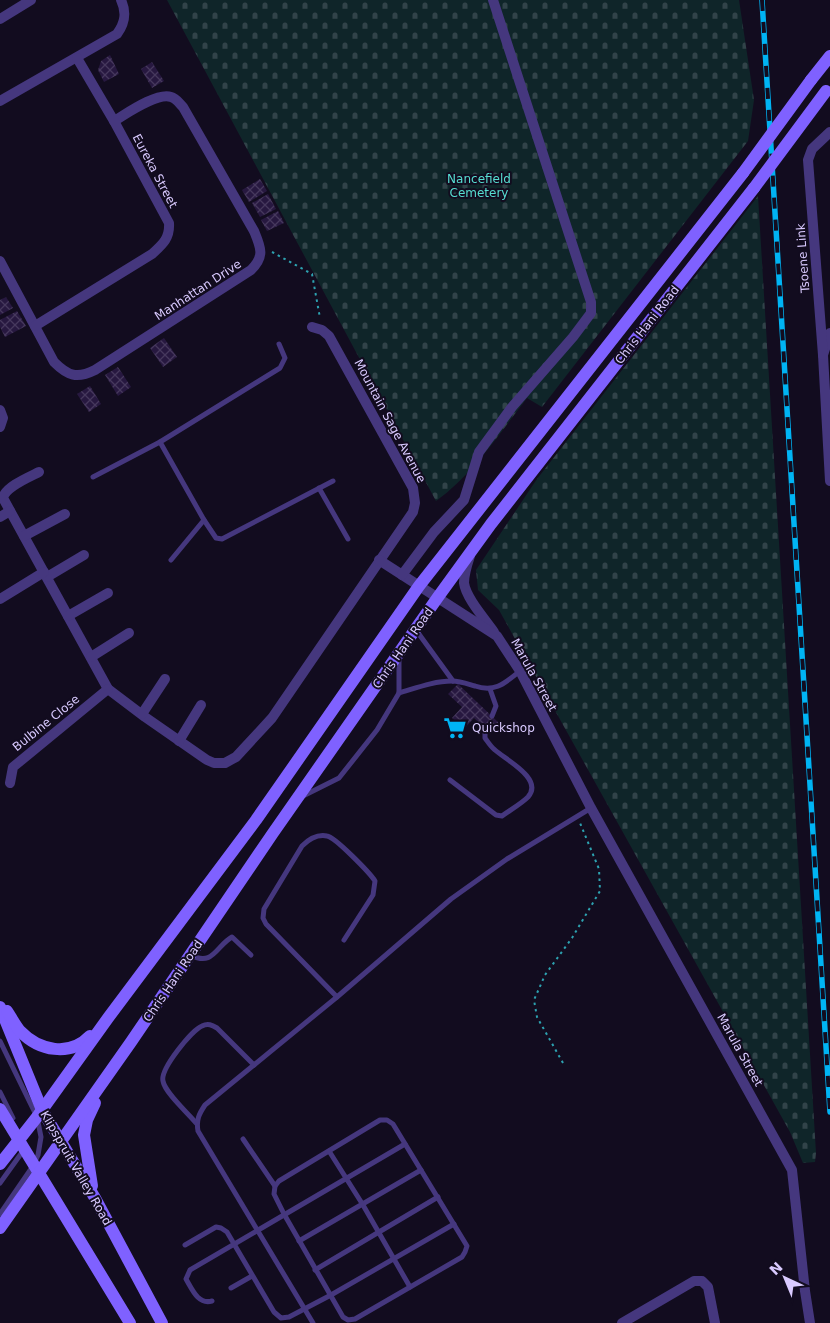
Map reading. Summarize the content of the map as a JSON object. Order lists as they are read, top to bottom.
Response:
{
  "streets": {
    "main road": ["Chris Hani Road", "Klipspruit Valley Road"],
    "street": [
      "Eureka Street",
      "Tsoene Link",
      "Manhattan Drive",
      "Mountain Sage Avenue",
      "Marula Street",
      "Bulbine Close"
    ]
  },
  "crossings": [
    ["Eureka Street", "Manhattan Drive"],
    ["Chris Hani Road", "Marula Street"],
    ["Chris Hani Road", "Klipspruit Valley Road"]
  ],
  "parks": ["Nancefield Cemetery"],
  "places": {
    "supermarket": ["Quickshop"]
  },
  "north": "top left"
}
